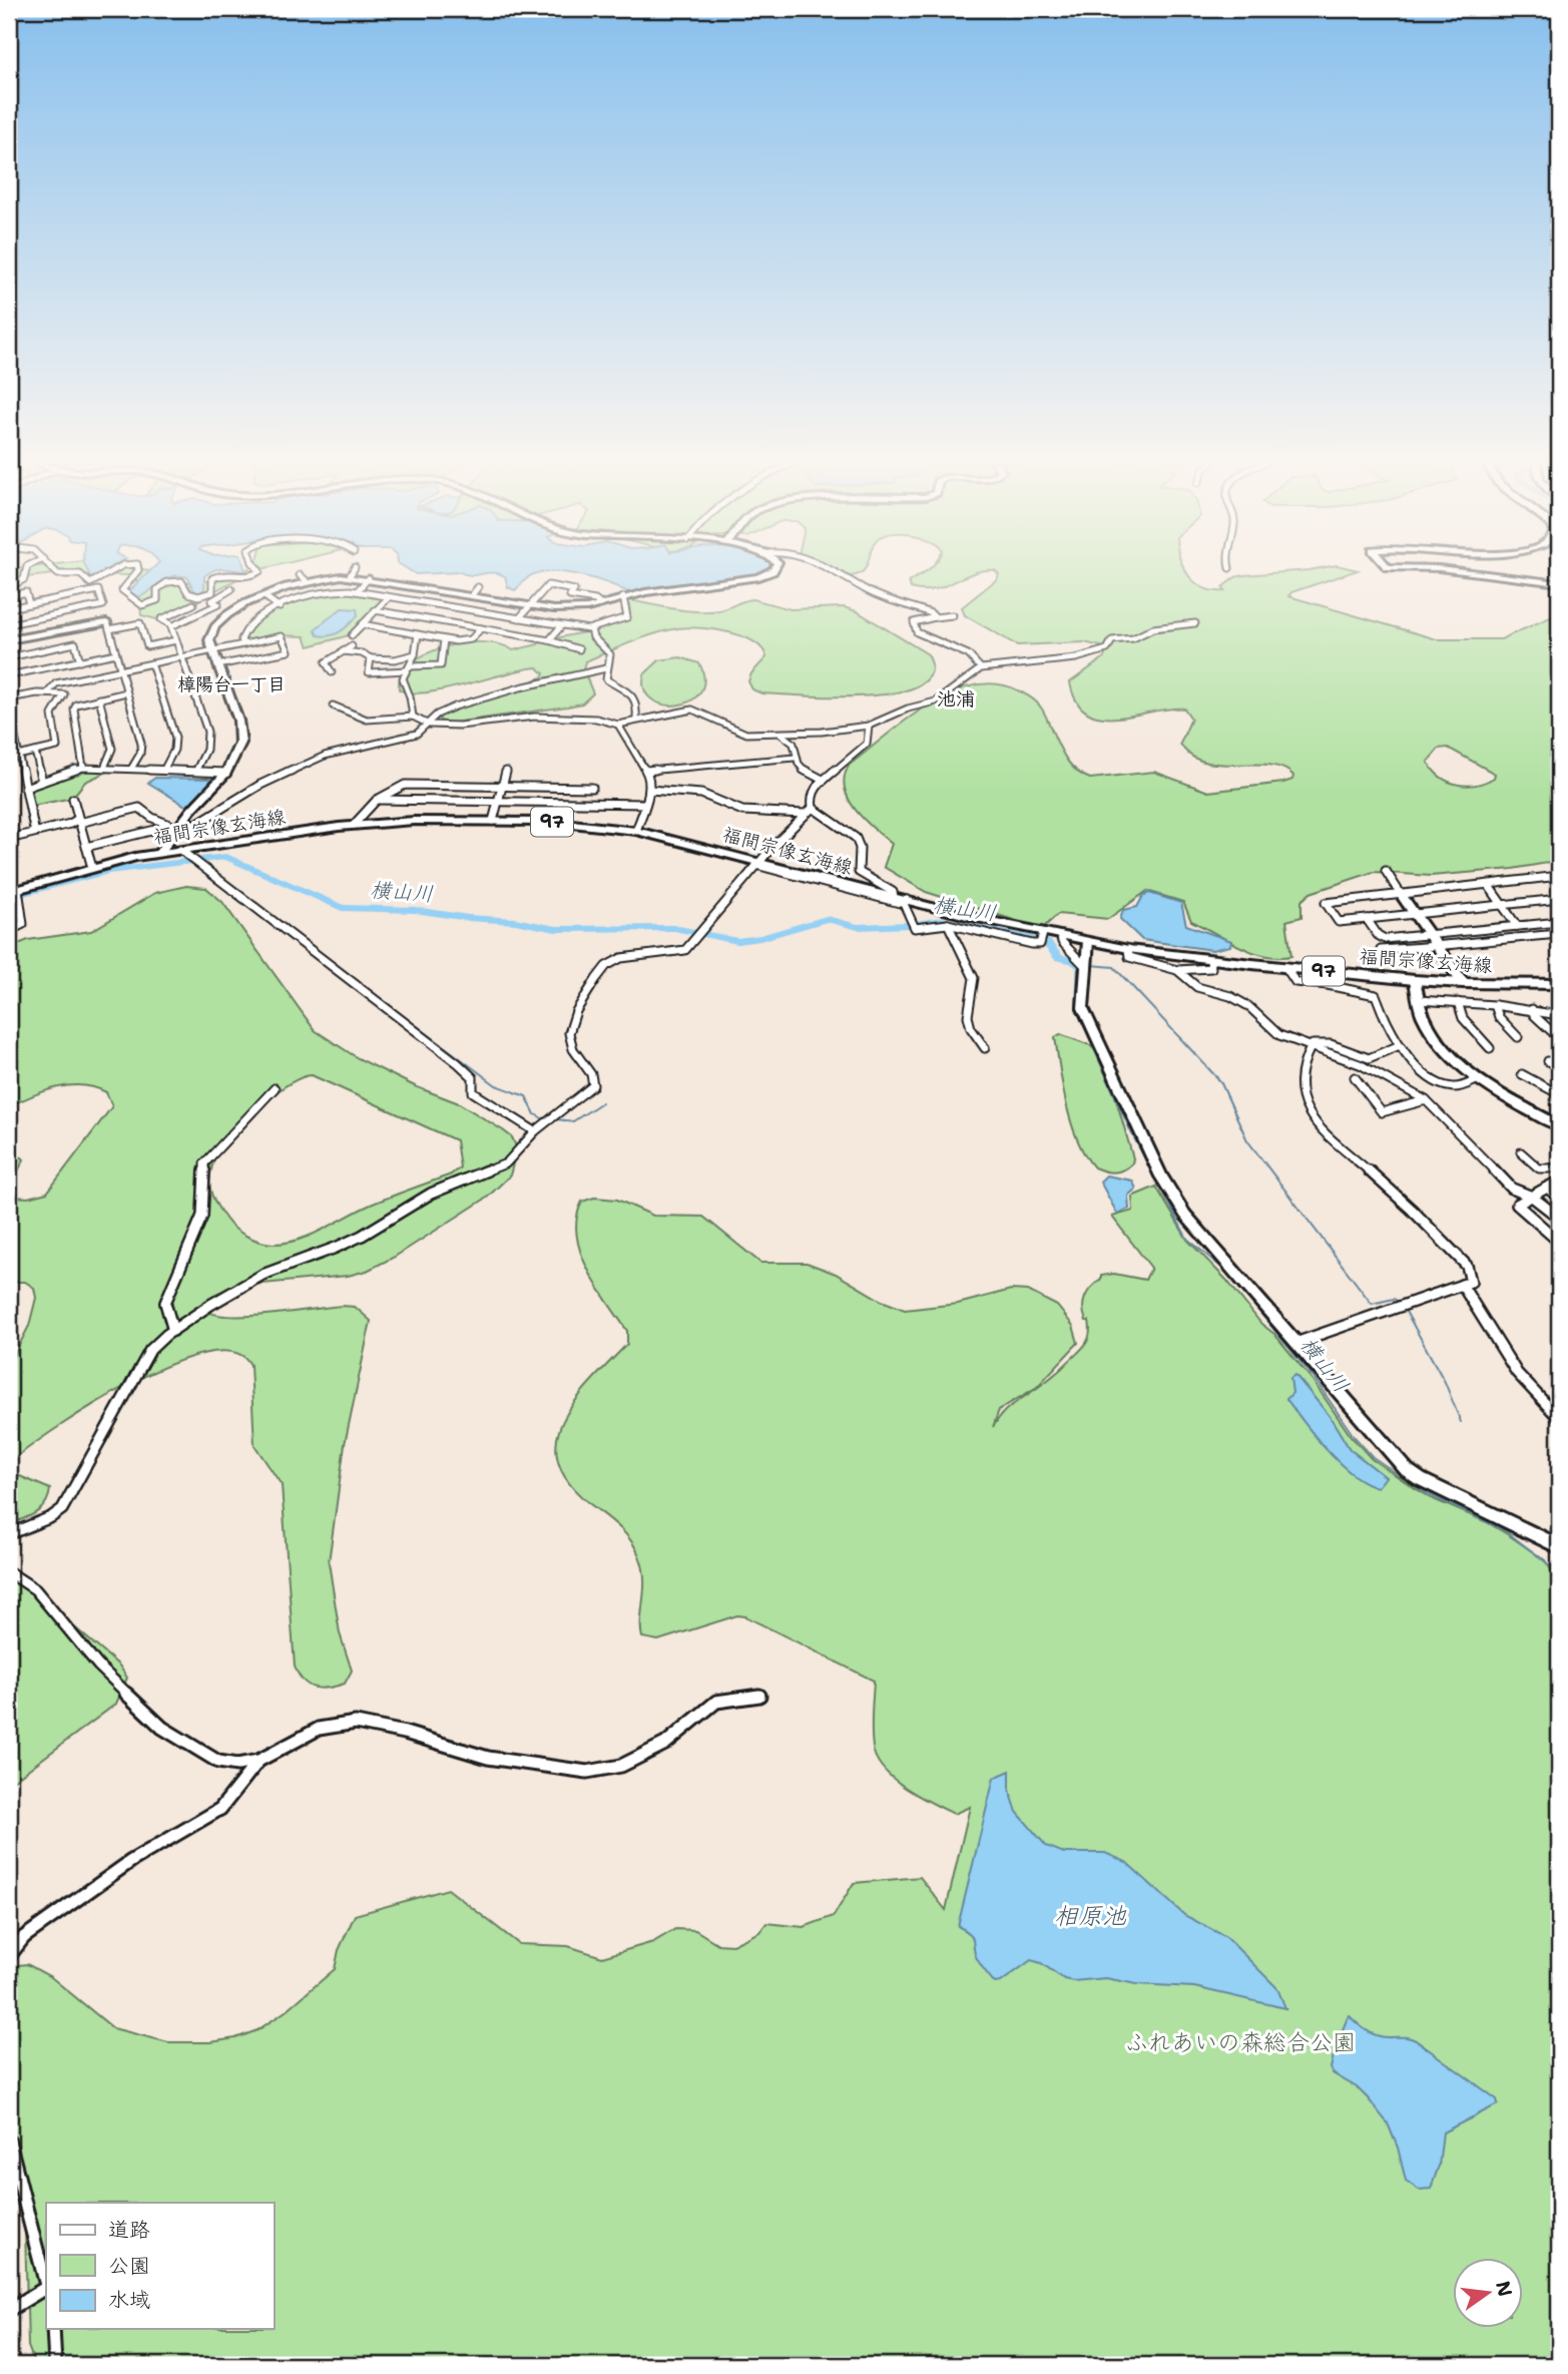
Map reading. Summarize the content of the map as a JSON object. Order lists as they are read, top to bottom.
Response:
{
  "streets": {
    "street": ["97", "福間宗像玄海線"]
  },
  "districts": ["樟陽台一丁目", "池浦"],
  "water": ["横山川", "相原池"],
  "parks": ["ふれあいの森総合公園"],
  "legend": ["道路", "公園", "水域"],
  "north": "right"
}
